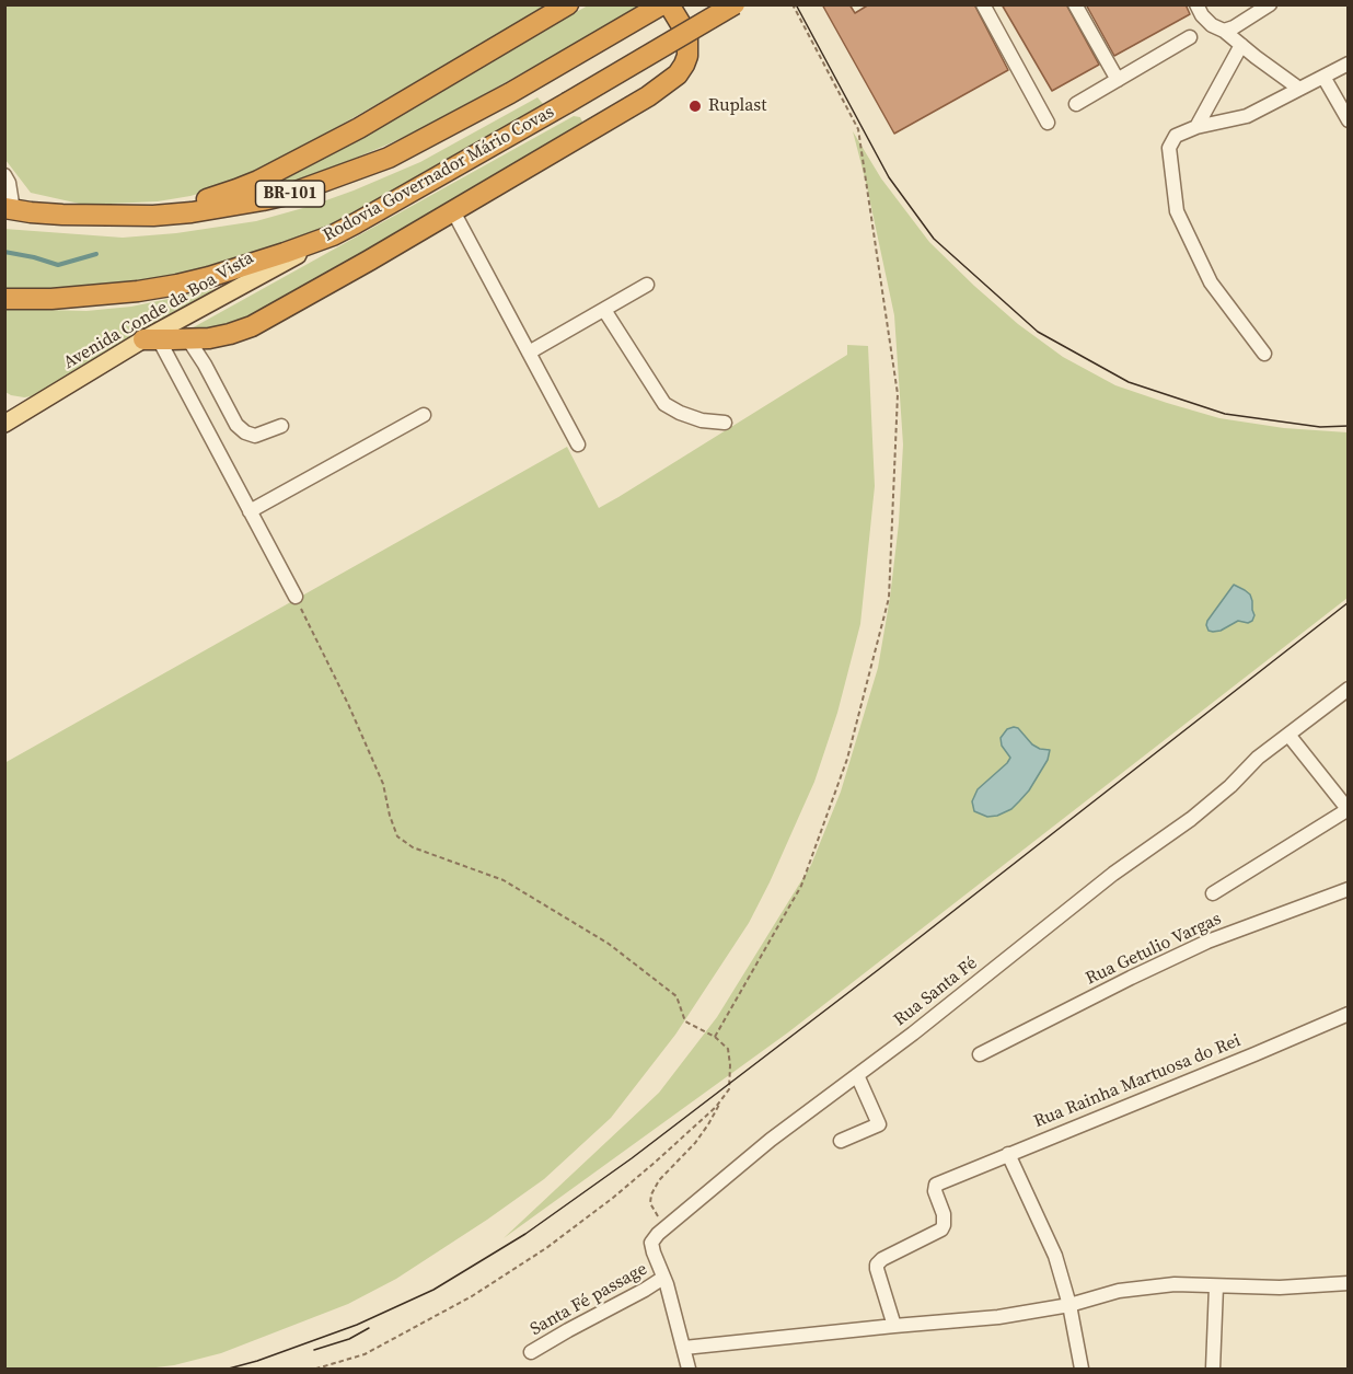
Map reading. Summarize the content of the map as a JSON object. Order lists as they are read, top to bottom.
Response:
{
  "streets": {
    "highway": ["Rodovia Governador Mário Covas", "BR-101"],
    "main road": ["Avenida Conde da Boa Vista"],
    "street": [
      "Rua Getulio Vargas",
      "Rua Santa Fé",
      "Rua Rainha Martuosa do Rei",
      "Santa Fé passage"
    ]
  },
  "crossings": [
    ["Rodovia Governador Mário Covas", "Avenida Conde da Boa Vista"],
    ["Rua Santa Fé", "Santa Fé passage"]
  ],
  "places": ["Ruplast"]
}
